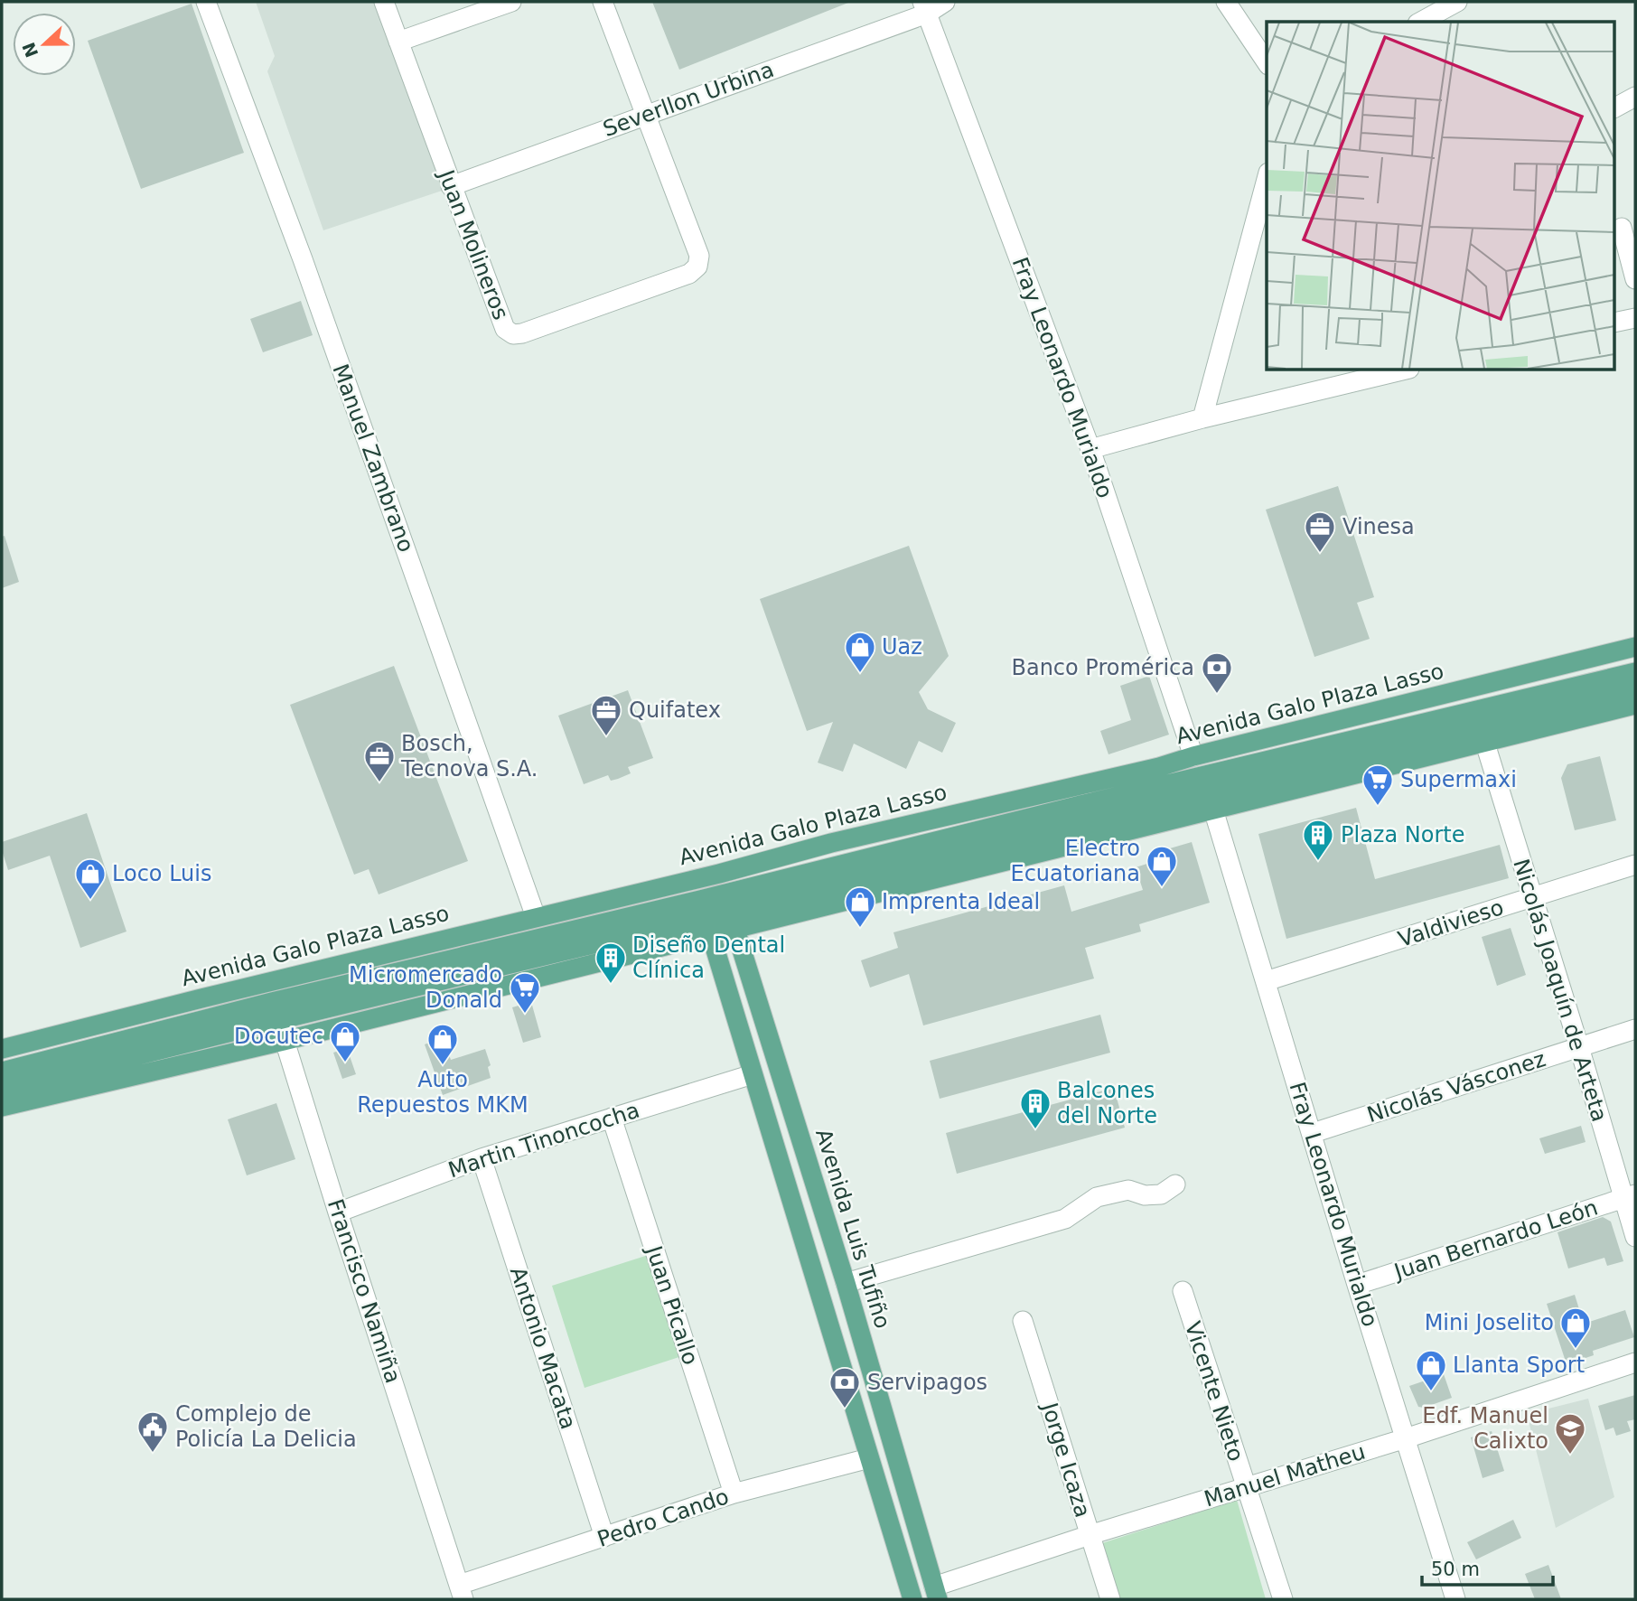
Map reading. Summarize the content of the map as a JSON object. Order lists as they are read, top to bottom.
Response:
{
  "streets": {
    "main road": ["Avenida Galo Plaza Lasso", "Avenida Luis Tufiño"],
    "street": [
      "Severllon Urbina",
      "Juan Molineros",
      "Fray Leonardo Murialdo",
      "Manuel Zambrano",
      "Valdivieso",
      "Nicolás Joaquín de Arteta",
      "Nicolás Vásconez",
      "Martin Tinoncocha",
      "Juan Bernardo León",
      "Francisco Namiña",
      "Juan Picallo",
      "Antonio Macata",
      "Vicente Nieto",
      "Jorge Icaza",
      "Manuel Matheu",
      "Pedro Cando"
    ]
  },
  "crossings": [
    ["Severllon Urbina", "Juan Molineros"],
    ["Severllon Urbina", "Fray Leonardo Murialdo"],
    ["Fray Leonardo Murialdo", "Avenida Galo Plaza Lasso"],
    ["Fray Leonardo Murialdo", "Valdivieso"],
    ["Fray Leonardo Murialdo", "Nicolás Vásconez"],
    ["Fray Leonardo Murialdo", "Juan Bernardo León"],
    ["Fray Leonardo Murialdo", "Manuel Matheu"],
    ["Manuel Zambrano", "Avenida Galo Plaza Lasso"],
    ["Avenida Galo Plaza Lasso", "Nicolás Joaquín de Arteta"],
    ["Avenida Galo Plaza Lasso", "Avenida Luis Tufiño"],
    ["Avenida Galo Plaza Lasso", "Francisco Namiña"],
    ["Valdivieso", "Nicolás Joaquín de Arteta"],
    ["Nicolás Joaquín de Arteta", "Nicolás Vásconez"],
    ["Nicolás Joaquín de Arteta", "Juan Bernardo León"],
    ["Martin Tinoncocha", "Francisco Namiña"],
    ["Martin Tinoncocha", "Juan Picallo"],
    ["Martin Tinoncocha", "Antonio Macata"],
    ["Avenida Luis Tufiño", "Manuel Matheu"],
    ["Francisco Namiña", "Pedro Cando"],
    ["Juan Picallo", "Pedro Cando"],
    ["Antonio Macata", "Pedro Cando"],
    ["Vicente Nieto", "Manuel Matheu"],
    ["Jorge Icaza", "Manuel Matheu"]
  ],
  "places": {
    "office": ["Vinesa", "Quifatex", "Bosch, Tecnova S.A."],
    "shop": [
      "Uaz",
      "Electro Ecuatoriana",
      "Loco Luis",
      "Imprenta Ideal",
      "Docutec",
      "Auto Repuestos MKM",
      "Mini Joselito",
      "Llanta Sport"
    ],
    "bank": ["Banco Promérica", "Servipagos"],
    "supermarket": ["Supermaxi", "Micromercado Donald"],
    "building": ["Plaza Norte", "Diseño Dental Clínica", "Balcones del Norte"],
    "public building": ["Complejo de Policía La Delicia"],
    "school or university": ["Edf. Manuel Calixto"]
  },
  "scale_bar": "50 m",
  "north": "left"
}
